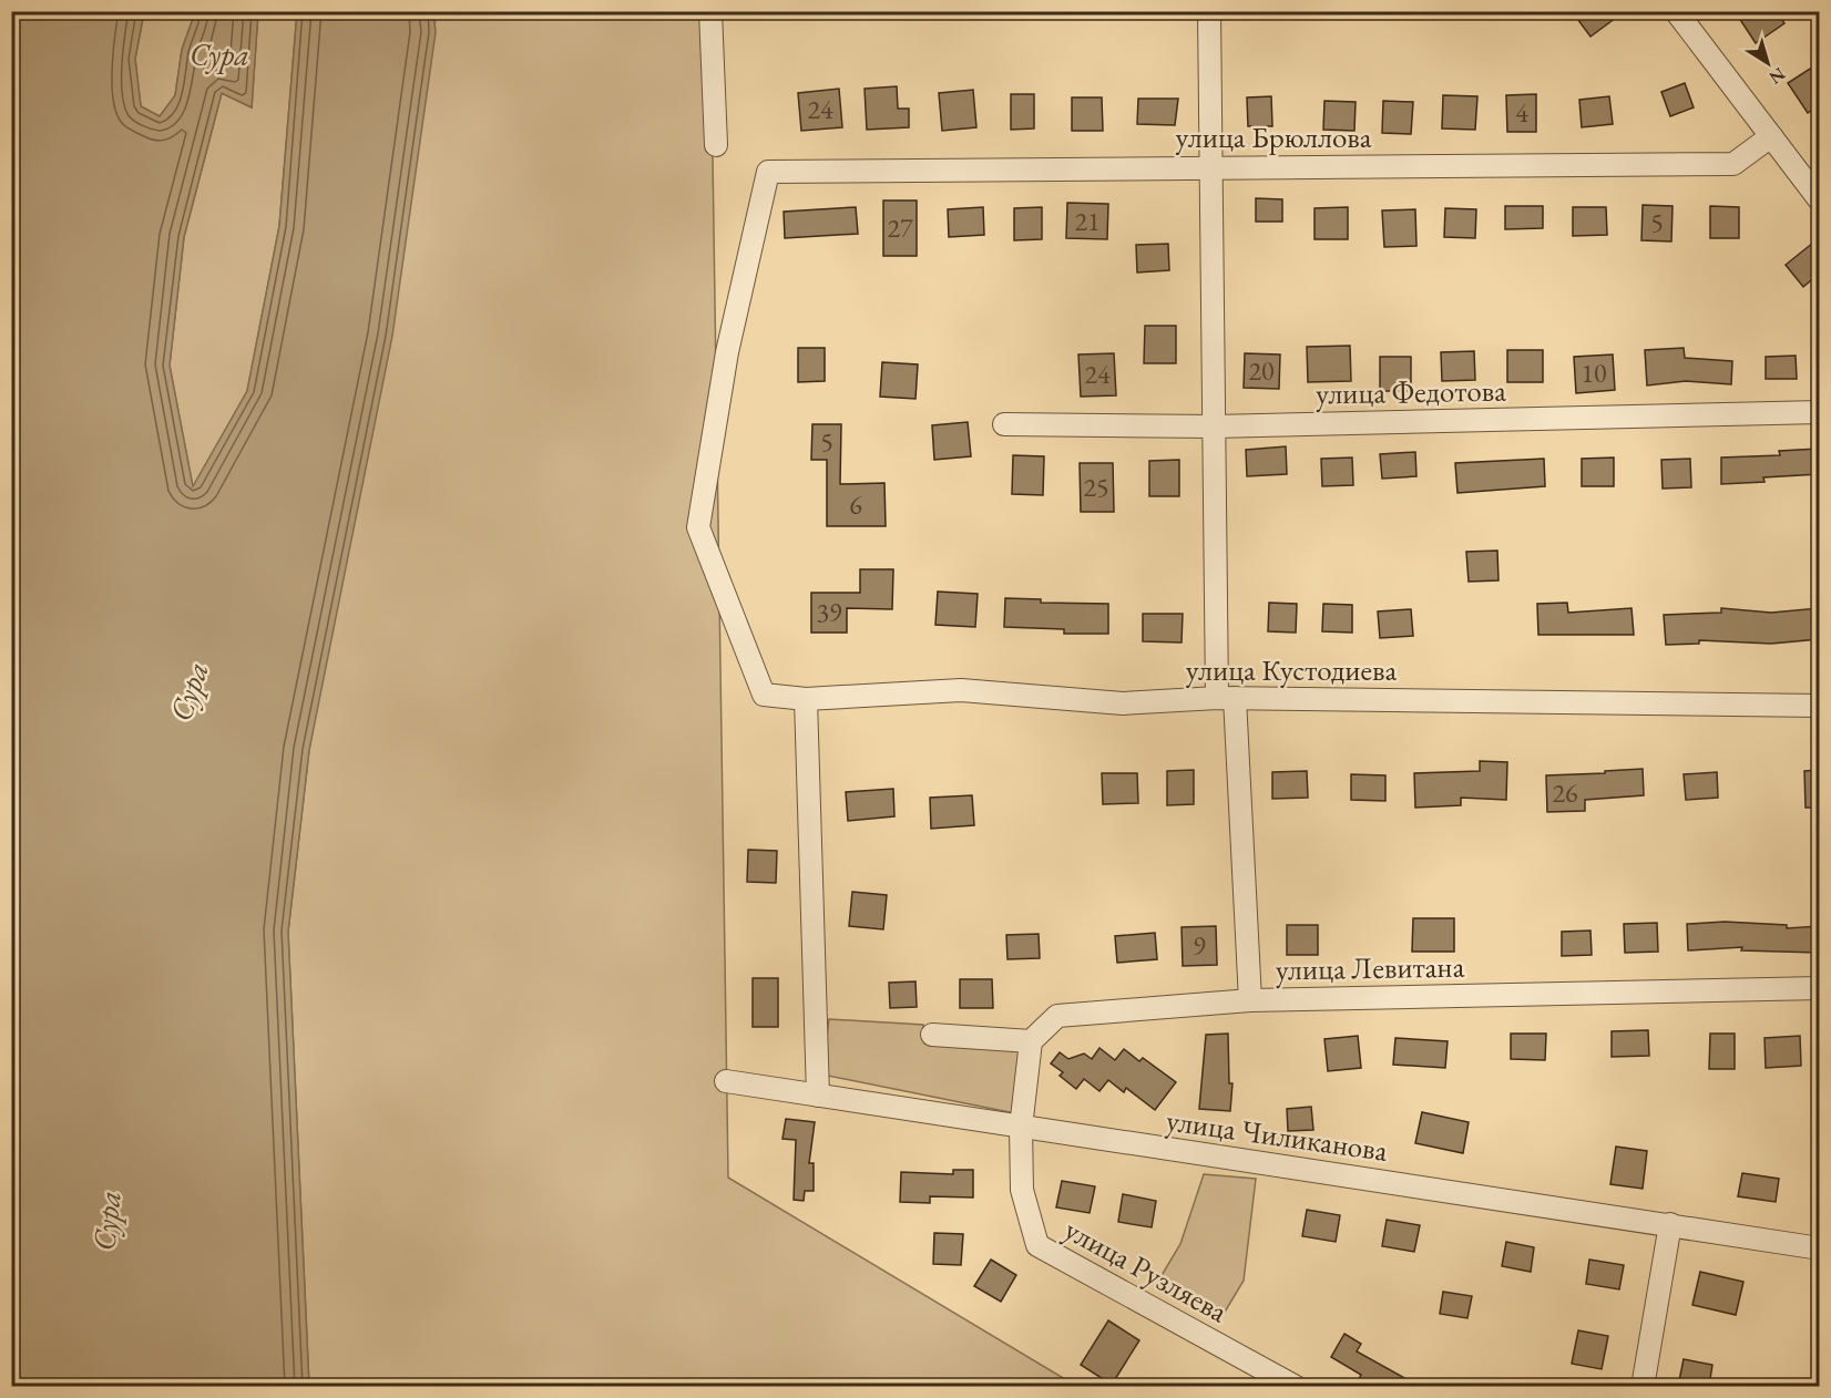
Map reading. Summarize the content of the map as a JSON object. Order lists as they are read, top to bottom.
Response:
{
  "streets": {
    "street": [
      "улица Брюллова",
      "улица Федотова",
      "улица Кустодиева",
      "улица Левитана",
      "улица Чиликанова",
      "улица Рузляева"
    ]
  },
  "crossings": [
    ["улица Брюллова", "улица Кустодиева"],
    ["улица Левитана", "улица Рузляева"],
    ["улица Чиликанова", "улица Рузляева"]
  ],
  "water": ["Сура"],
  "house_numbers": [
    "24",
    "4",
    "21",
    "5",
    "27",
    "20",
    "10",
    "24",
    "5",
    "25",
    "6",
    "39",
    "26",
    "9"
  ],
  "north": "bottom right"
}
